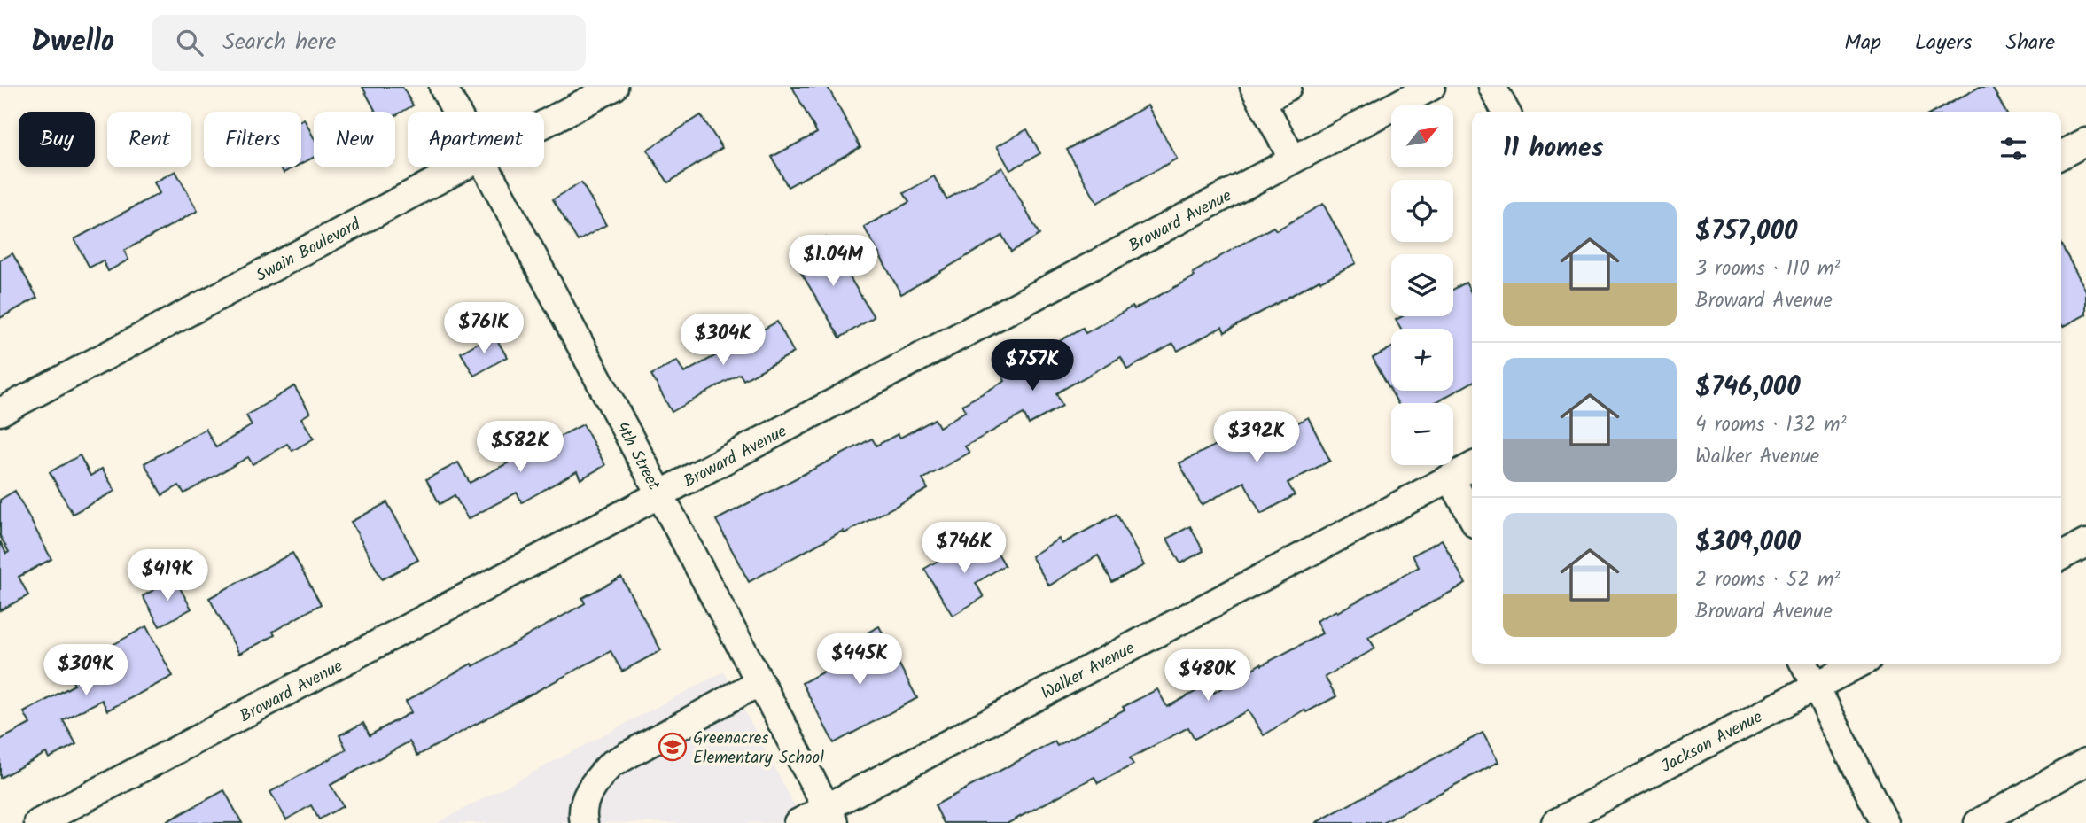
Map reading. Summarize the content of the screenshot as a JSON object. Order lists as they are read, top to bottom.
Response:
{
  "streets": {
    "street": [
      "Broward Avenue",
      "Swain Boulevard",
      "4th Street",
      "Walker Avenue",
      "Jackson Avenue"
    ]
  },
  "crossings": [
    ["Broward Avenue", "4th Street"],
    ["4th Street", "Walker Avenue"]
  ],
  "places": {
    "school or university": ["Greenacres Elementary School"]
  },
  "north": "top right",
  "page": {
    "header": "Dwello",
    "search": "Search here",
    "nav": ["Map", "Layers", "Share"],
    "map_buttons": ["+", "−"],
    "chip": [
      "Buy",
      "Rent",
      "Filters",
      "New",
      "Apartment"
    ],
    "heading": "11 homes",
    "list": [
      {
        "name": "$757,000",
        "note": "3 rooms · 110 m² · Broward Avenue"
      },
      {
        "name": "$746,000",
        "note": "4 rooms · 132 m² · Walker Avenue"
      },
      {
        "name": "$309,000",
        "note": "2 rooms · 52 m² · Broward Avenue"
      }
    ],
    "price": [
      "$1.04M",
      "$761K",
      "$304K",
      "$757K",
      "$392K",
      "$582K",
      "$746K",
      "$419K",
      "$445K",
      "$309K",
      "$480K"
    ]
  }
}
